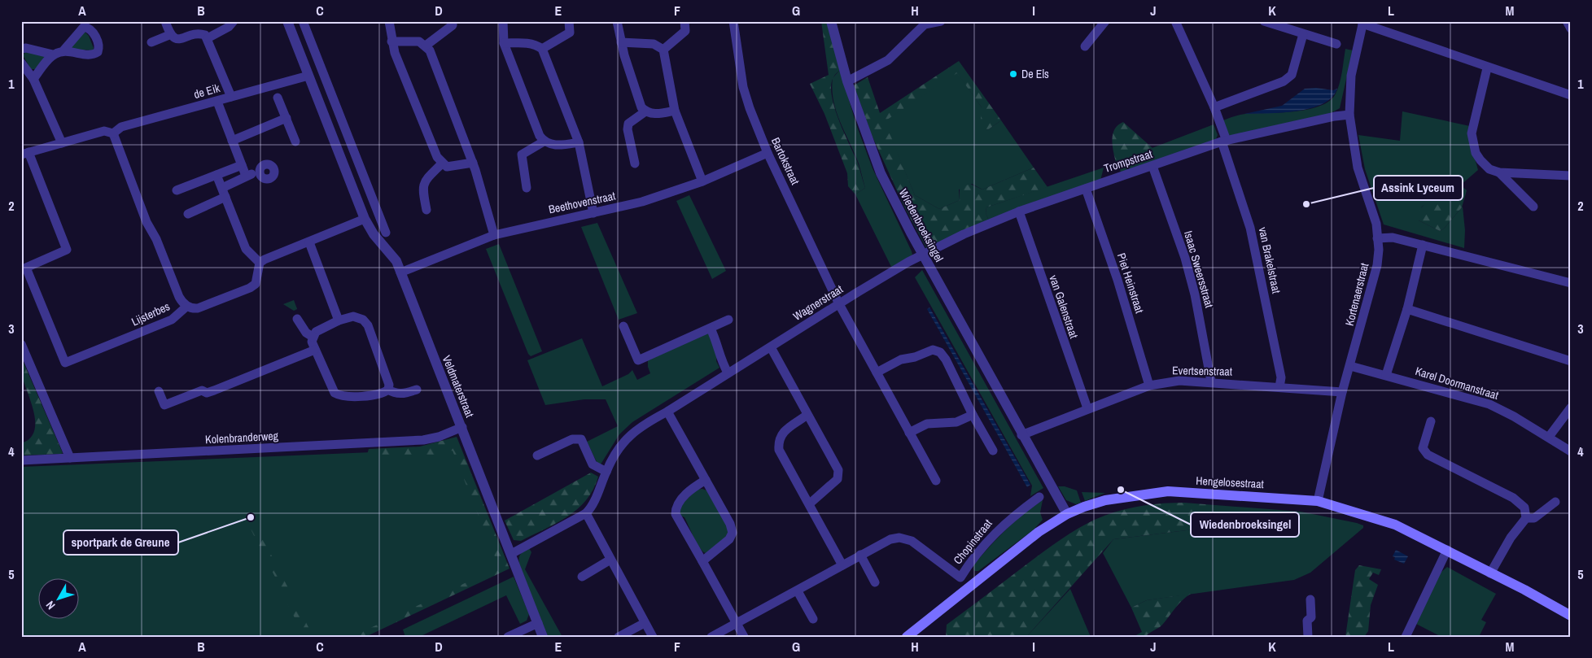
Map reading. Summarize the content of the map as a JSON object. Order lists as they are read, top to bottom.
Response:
{
  "streets": {
    "main road": ["Hengelosestraat"],
    "street": [
      "de Eik",
      "Bartokstraat",
      "Trompstraat",
      "Beethovenstraat",
      "Wiedenbroeksingel",
      "van Brakelstraat",
      "Isaac Sweersstraat",
      "Piet Heinstraat",
      "Kortenaerstraat",
      "Wagnerstraat",
      "van Galenstraat",
      "Lijsterbes",
      "Evertsenstraat",
      "Karel Doormanstraat",
      "Veldmaterstraat",
      "Kolenbranderweg",
      "Chopinstraat"
    ]
  },
  "crossings": [
    ["de Eik", "Veldmaterstraat"],
    ["Bartokstraat", "Beethovenstraat"],
    ["Bartokstraat", "Wagnerstraat"],
    ["Trompstraat", "Wiedenbroeksingel"],
    ["Trompstraat", "van Brakelstraat"],
    ["Trompstraat", "Isaac Sweersstraat"],
    ["Trompstraat", "Piet Heinstraat"],
    ["Trompstraat", "Kortenaerstraat"],
    ["Trompstraat", "Wagnerstraat"],
    ["Trompstraat", "van Galenstraat"],
    ["Beethovenstraat", "Veldmaterstraat"],
    ["Wiedenbroeksingel", "Wagnerstraat"],
    ["Wiedenbroeksingel", "Evertsenstraat"],
    ["Wiedenbroeksingel", "Hengelosestraat"],
    ["van Brakelstraat", "Evertsenstraat"],
    ["Isaac Sweersstraat", "Evertsenstraat"],
    ["Piet Heinstraat", "Evertsenstraat"],
    ["Kortenaerstraat", "Evertsenstraat"],
    ["Kortenaerstraat", "Karel Doormanstraat"],
    ["Kortenaerstraat", "Hengelosestraat"],
    ["van Galenstraat", "Evertsenstraat"],
    ["Veldmaterstraat", "Kolenbranderweg"]
  ],
  "places": [
    "De Els",
    "Assink Lyceum",
    "Wiedenbroeksingel",
    "sportpark de Greune"
  ],
  "north": "bottom left",
  "grid": {
    "columns": [
      "A",
      "B",
      "C",
      "D",
      "E",
      "F",
      "G",
      "H",
      "I",
      "J",
      "K",
      "L",
      "M"
    ],
    "rows": [
      "1",
      "2",
      "3",
      "4",
      "5"
    ]
  }
}
